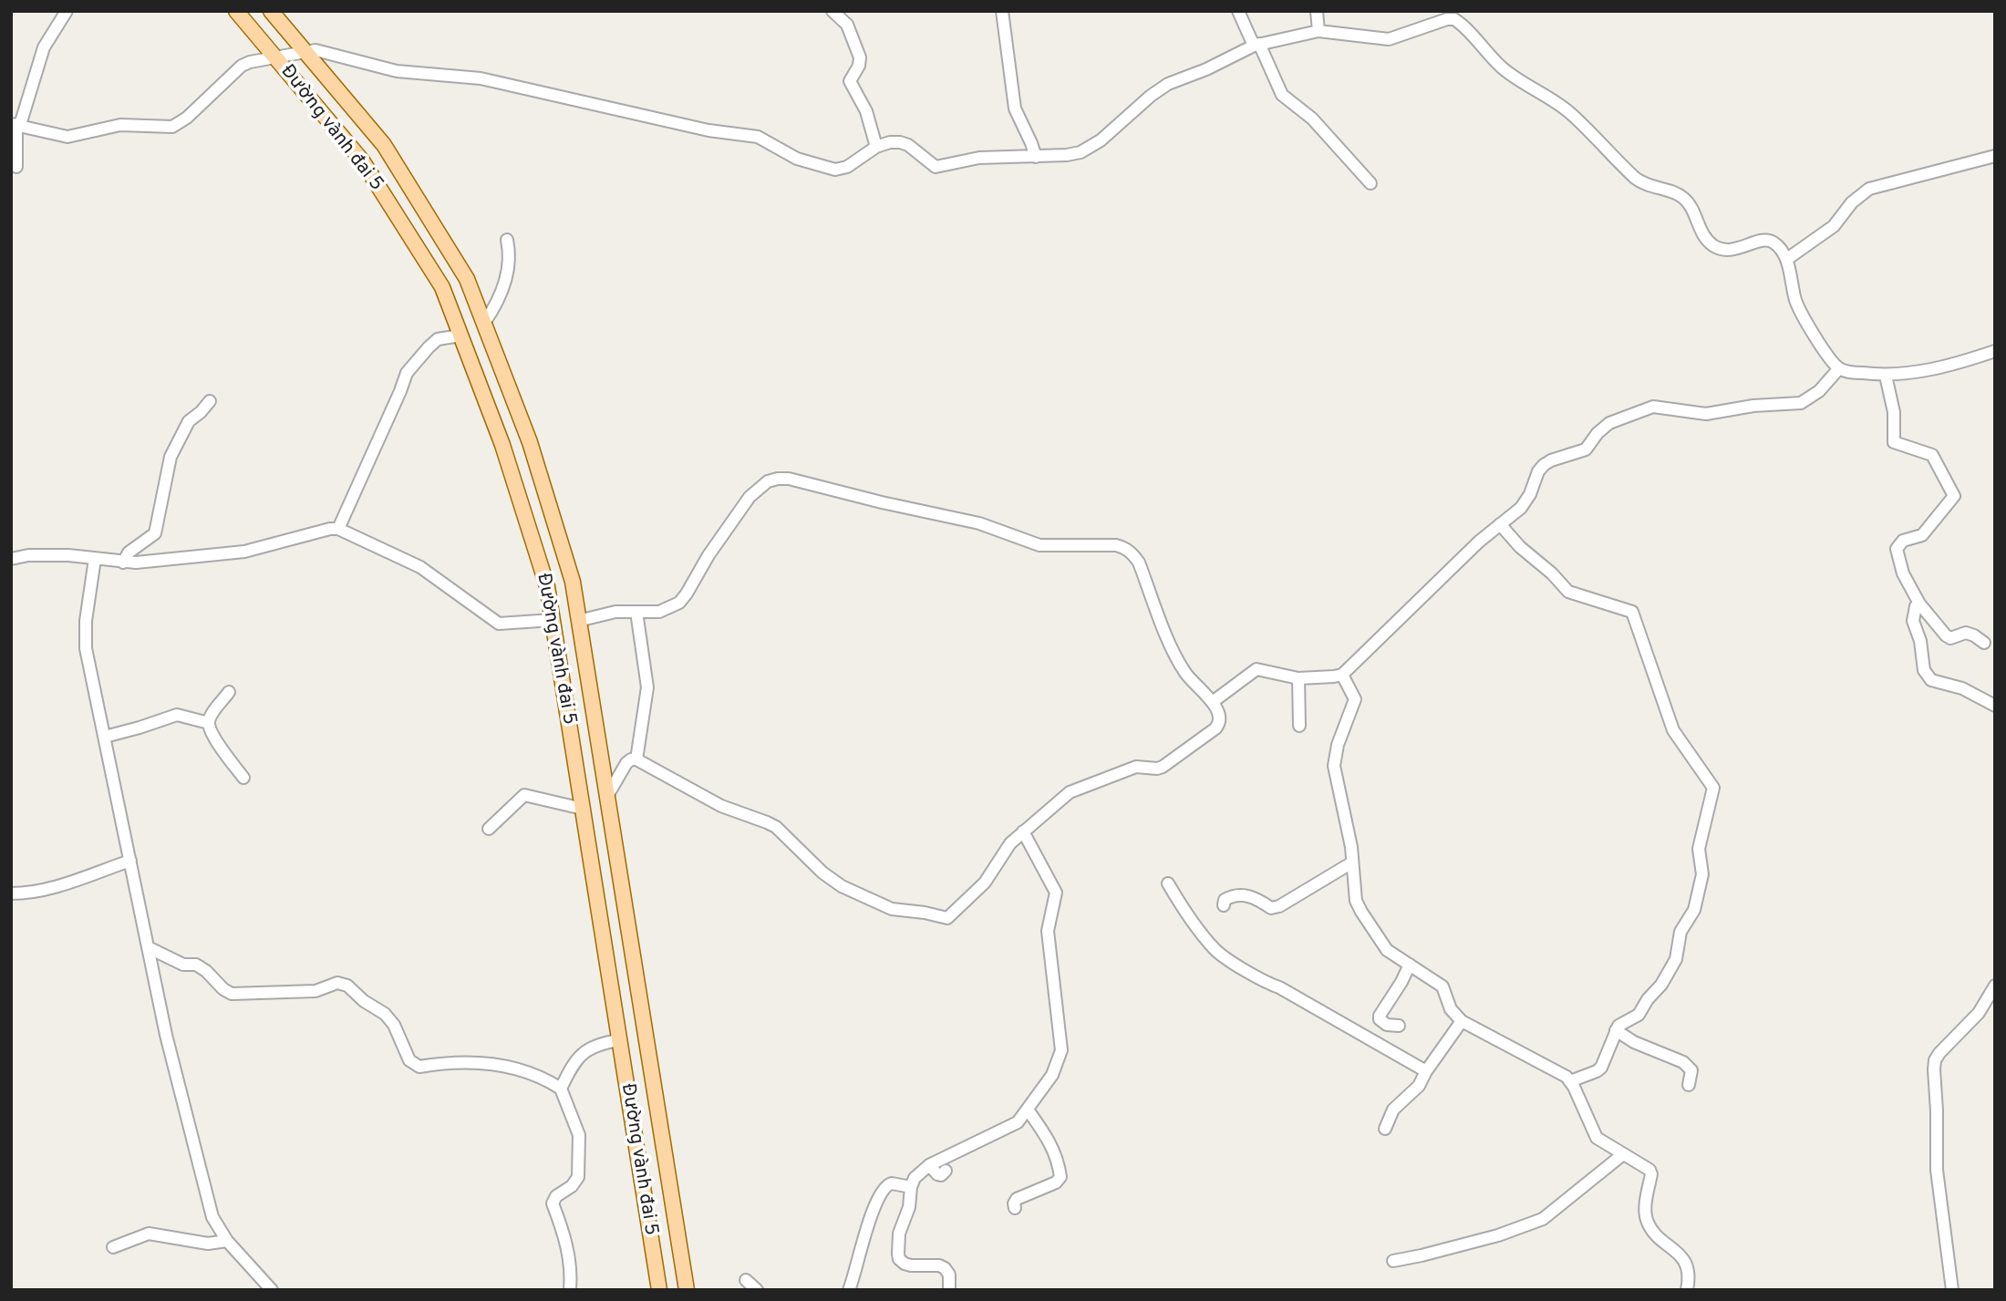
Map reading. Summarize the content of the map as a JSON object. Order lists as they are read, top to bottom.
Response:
{
  "streets": {
    "main road": ["Đường vành đai 5"]
  }
}
